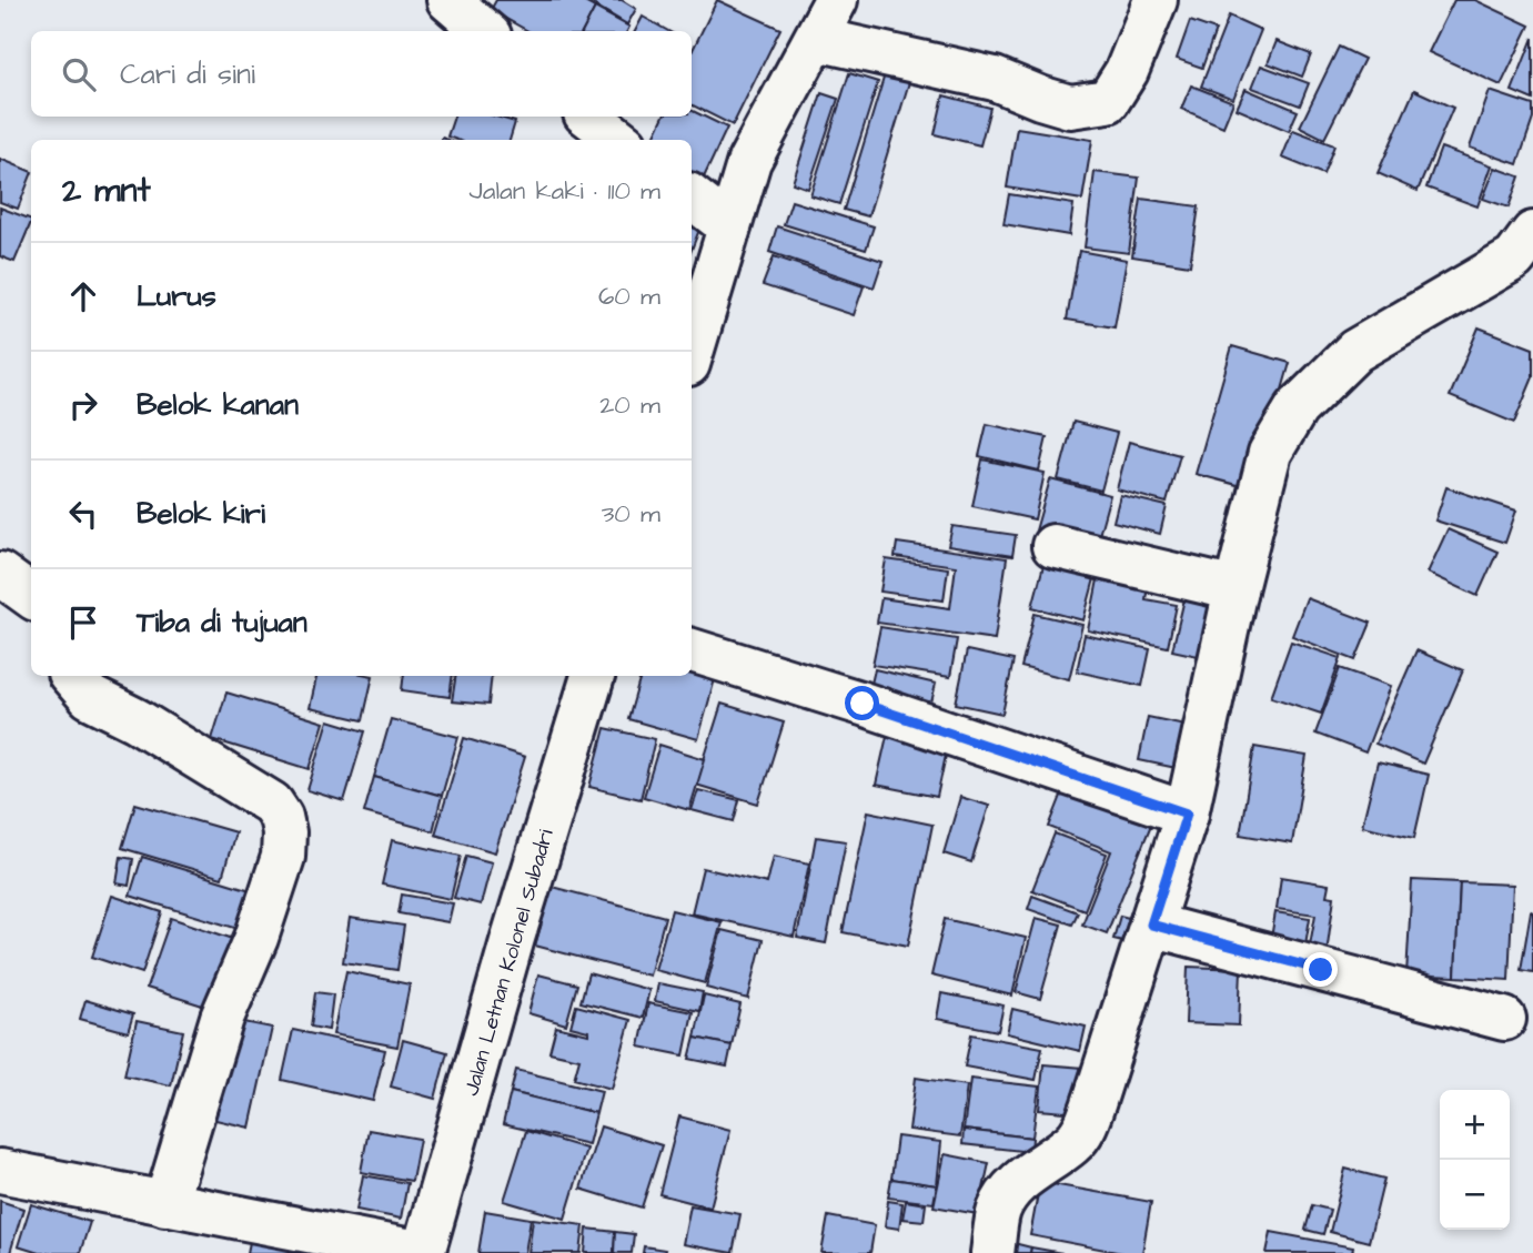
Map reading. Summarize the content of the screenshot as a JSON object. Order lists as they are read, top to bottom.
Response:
{
  "streets": {
    "street": ["Jalan Letnan Kolonel Subadri"]
  },
  "page": {
    "search": "Cari di sini",
    "heading": ["2 mnt", "Jalan kaki · 110 m"],
    "list": [
      ["Lurus", "60 m"],
      ["Belok kanan", "20 m"],
      ["Belok kiri", "30 m"],
      "Tiba di tujuan"
    ],
    "map_buttons": ["+", "−"]
  }
}
